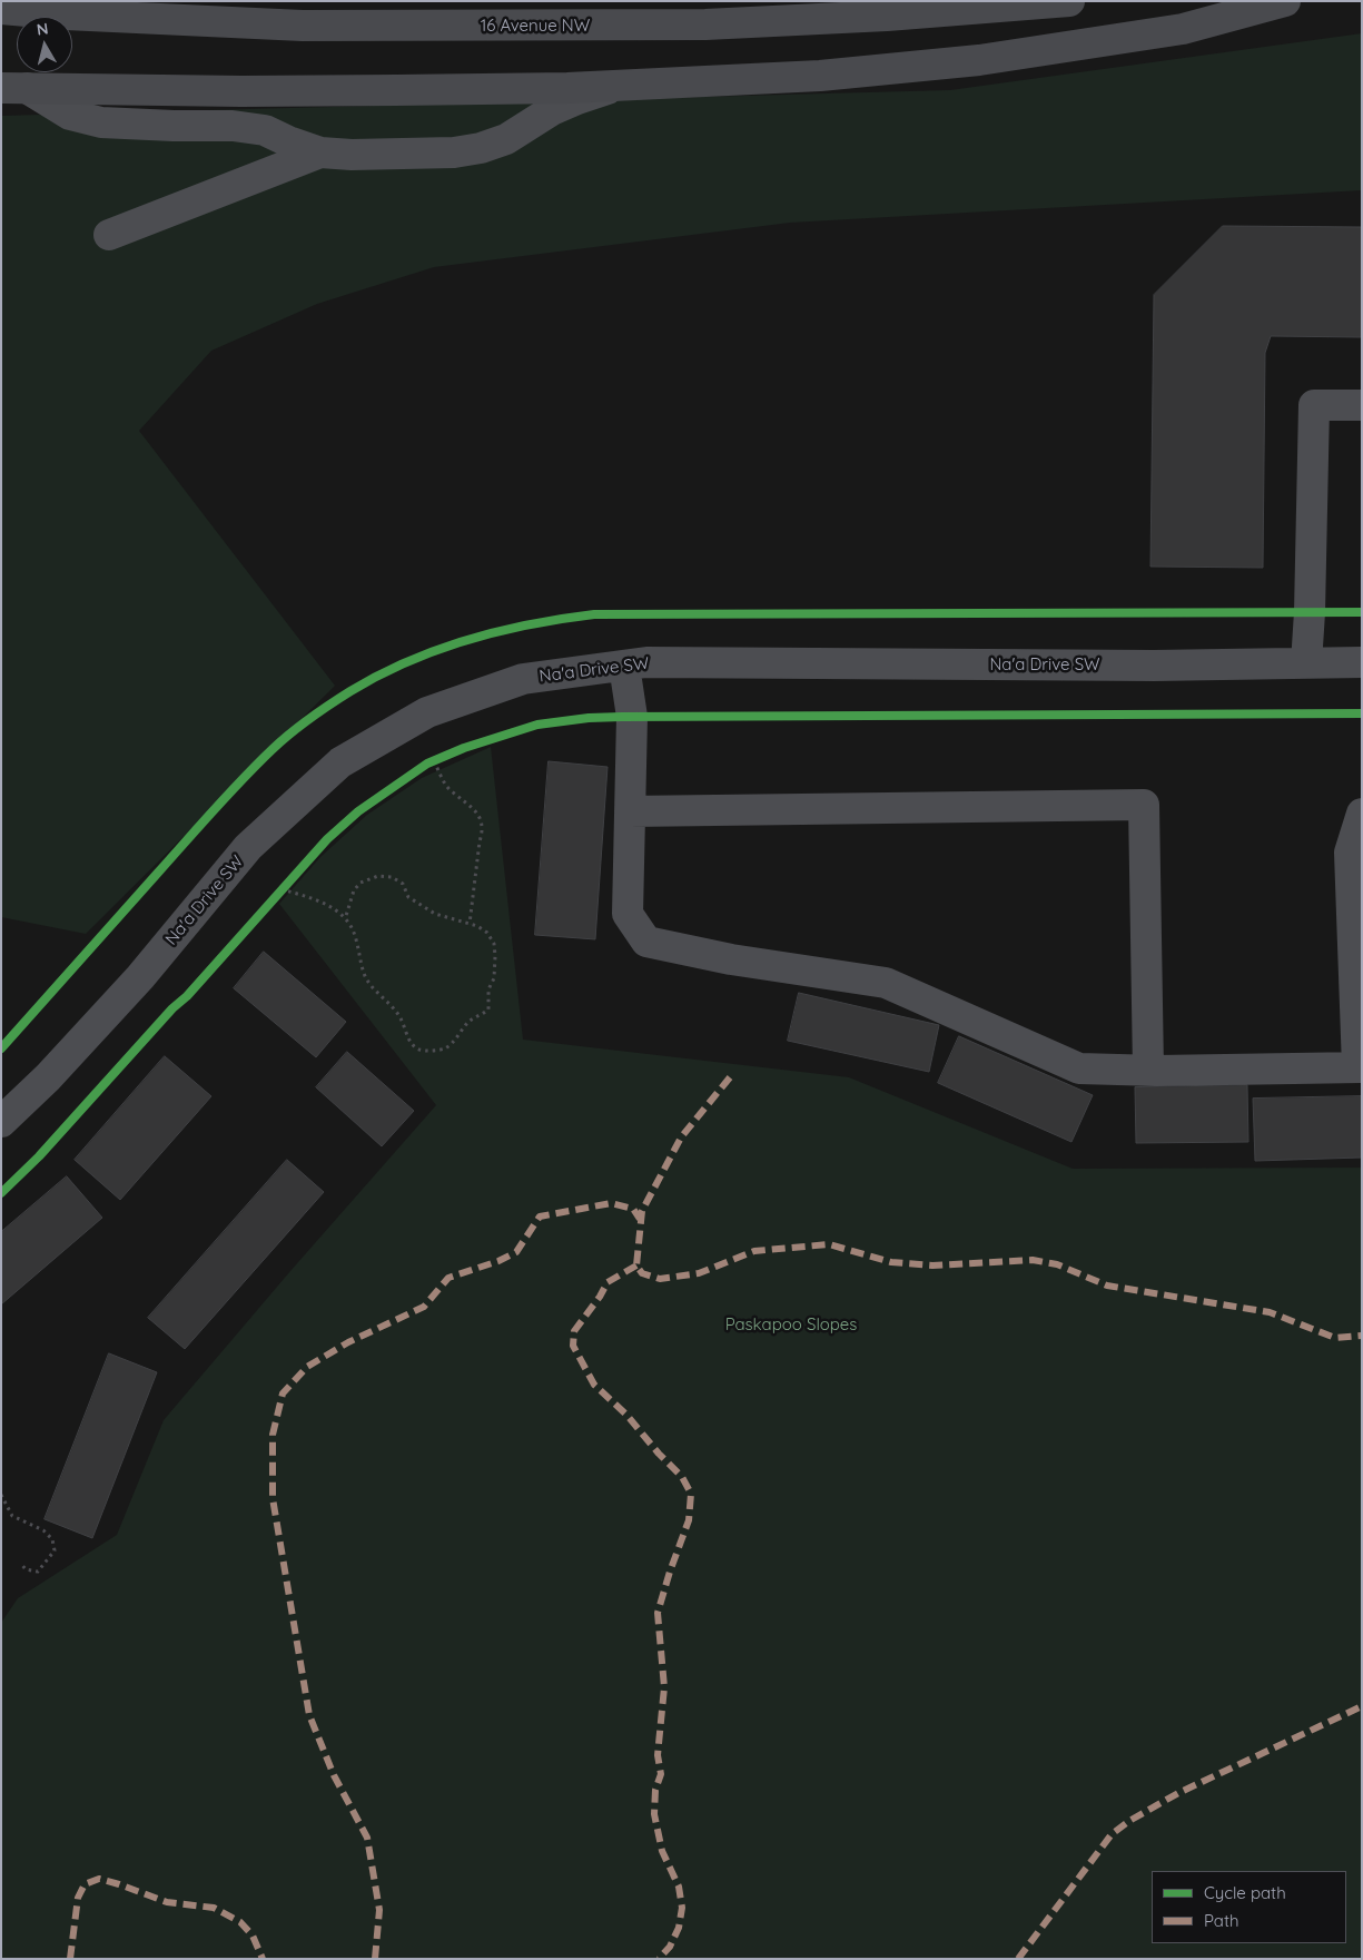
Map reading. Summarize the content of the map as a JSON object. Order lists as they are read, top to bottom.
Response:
{
  "streets": {
    "highway": ["16 Avenue NW"],
    "street": ["Na'a Drive SW"]
  },
  "parks": ["Paskapoo Slopes"],
  "legend": ["Cycle path", "Path"],
  "north": "top"
}
